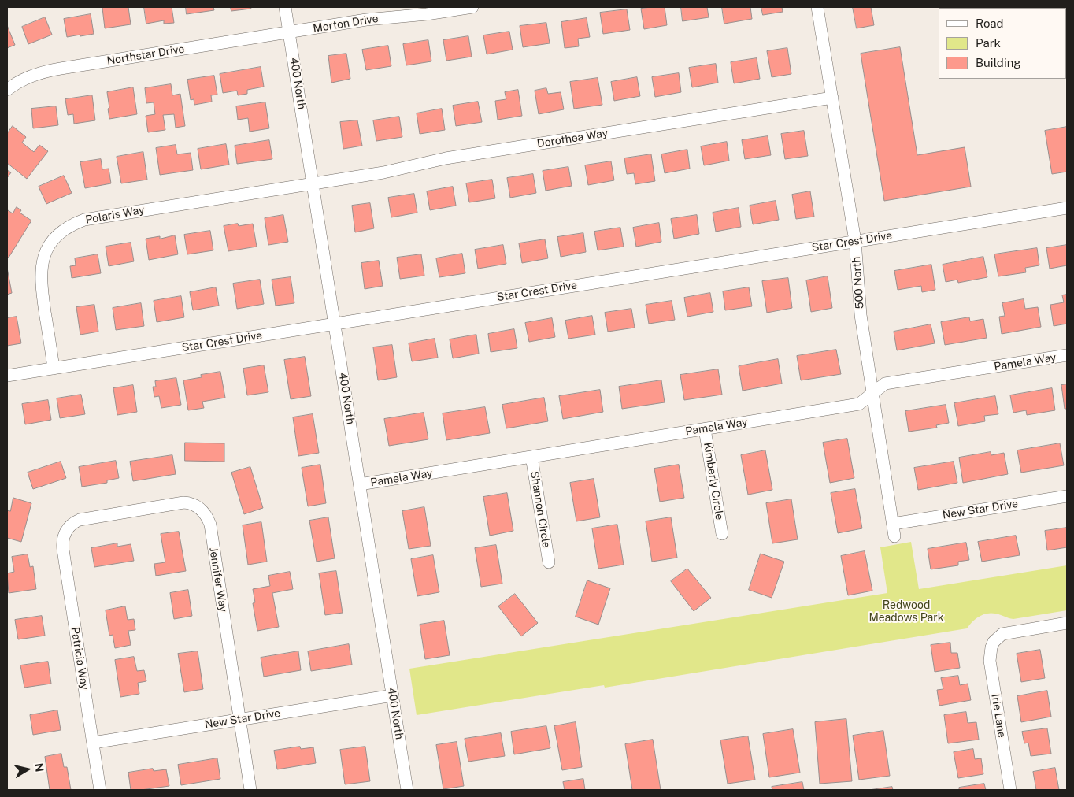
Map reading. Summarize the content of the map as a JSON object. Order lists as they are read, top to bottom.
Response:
{
  "streets": {
    "street": [
      "Morton Drive",
      "Northstar Drive",
      "400 North",
      "Dorothea Way",
      "Polaris Way",
      "Star Crest Drive",
      "500 North",
      "Pamela Way",
      "Kimberly Circle",
      "Shannon Circle",
      "New Star Drive",
      "Jennifer Way",
      "Patricia Way",
      "Irie Lane"
    ]
  },
  "crossings": [
    ["Morton Drive", "Northstar Drive"],
    ["Morton Drive", "400 North"],
    ["Northstar Drive", "400 North"],
    ["400 North", "Dorothea Way"],
    ["400 North", "Polaris Way"],
    ["400 North", "Star Crest Drive"],
    ["400 North", "Pamela Way"],
    ["400 North", "New Star Drive"],
    ["Dorothea Way", "Polaris Way"],
    ["Dorothea Way", "500 North"],
    ["Polaris Way", "Star Crest Drive"],
    ["Star Crest Drive", "500 North"],
    ["500 North", "Pamela Way"],
    ["500 North", "New Star Drive"],
    ["Pamela Way", "Kimberly Circle"],
    ["Pamela Way", "Shannon Circle"],
    ["New Star Drive", "Jennifer Way"],
    ["New Star Drive", "Patricia Way"],
    ["Jennifer Way", "Patricia Way"]
  ],
  "parks": ["Redwood Meadows Park"],
  "legend": ["Road", "Park", "Building"],
  "north": "right"
}
